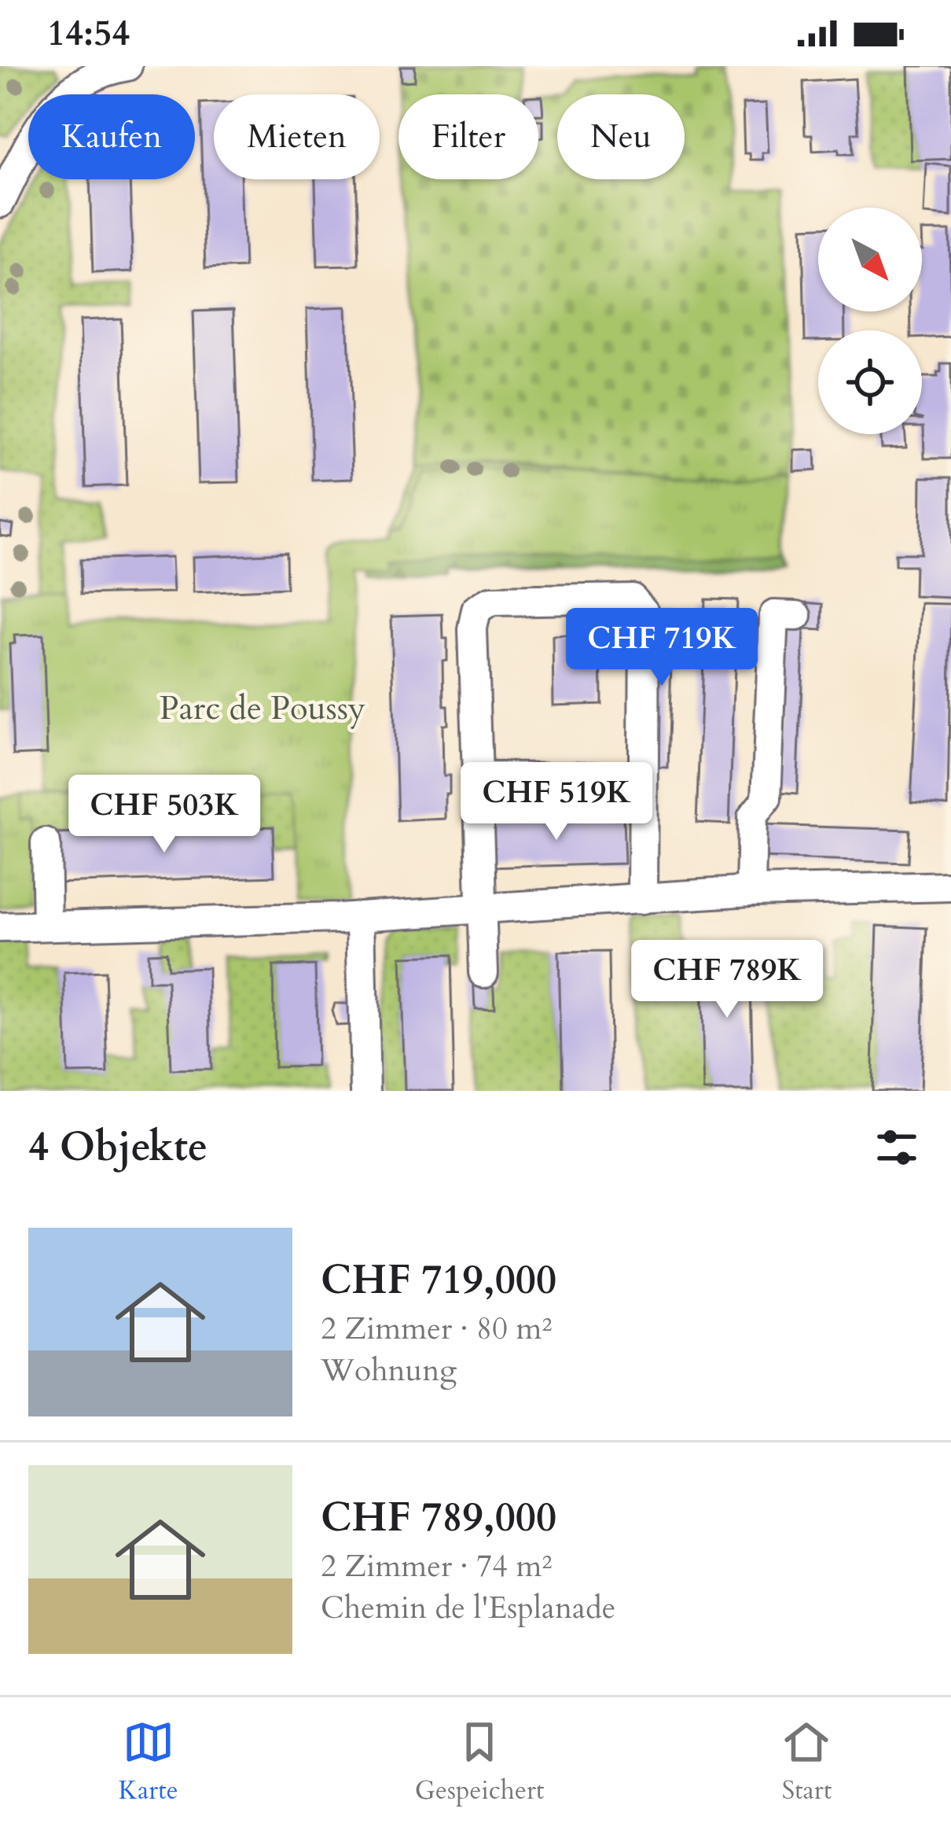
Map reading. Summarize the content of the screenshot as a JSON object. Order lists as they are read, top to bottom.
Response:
{
  "parks": ["Parc de Poussy"],
  "north": "bottom right",
  "page": {
    "status": "14:54",
    "chip": [
      "Kaufen",
      "Mieten",
      "Filter",
      "Neu"
    ],
    "price": [
      "CHF 719K",
      "CHF 519K",
      "CHF 503K",
      "CHF 789K"
    ],
    "heading": "4 Objekte",
    "list": [
      {
        "name": "CHF 719,000",
        "note": "2 Zimmer · 80 m² · Wohnung"
      },
      {
        "name": "CHF 789,000",
        "note": "2 Zimmer · 74 m² · Chemin de l'Esplanade"
      }
    ],
    "tabs": ["Karte", "Gespeichert", "Start"]
  }
}
